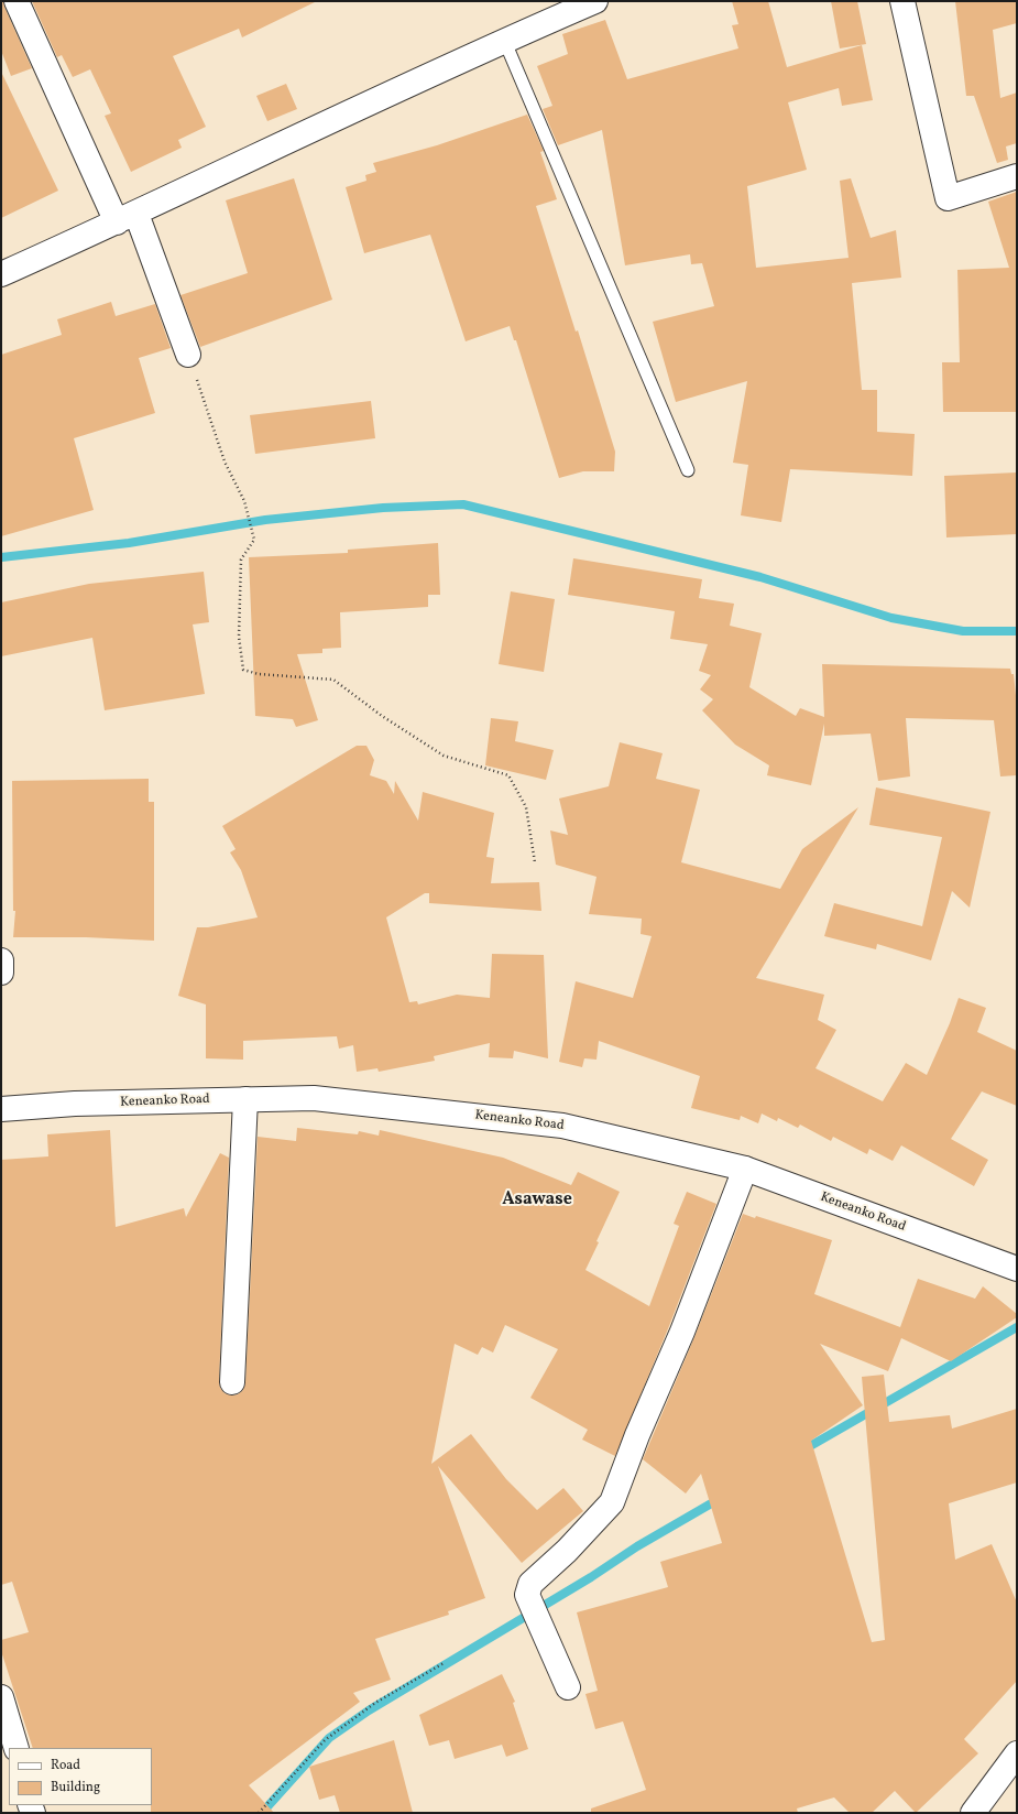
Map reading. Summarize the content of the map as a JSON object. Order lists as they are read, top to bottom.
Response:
{
  "streets": {
    "street": ["Keneanko Road"]
  },
  "districts": ["Asawase"],
  "legend": ["Road", "Building"]
}
